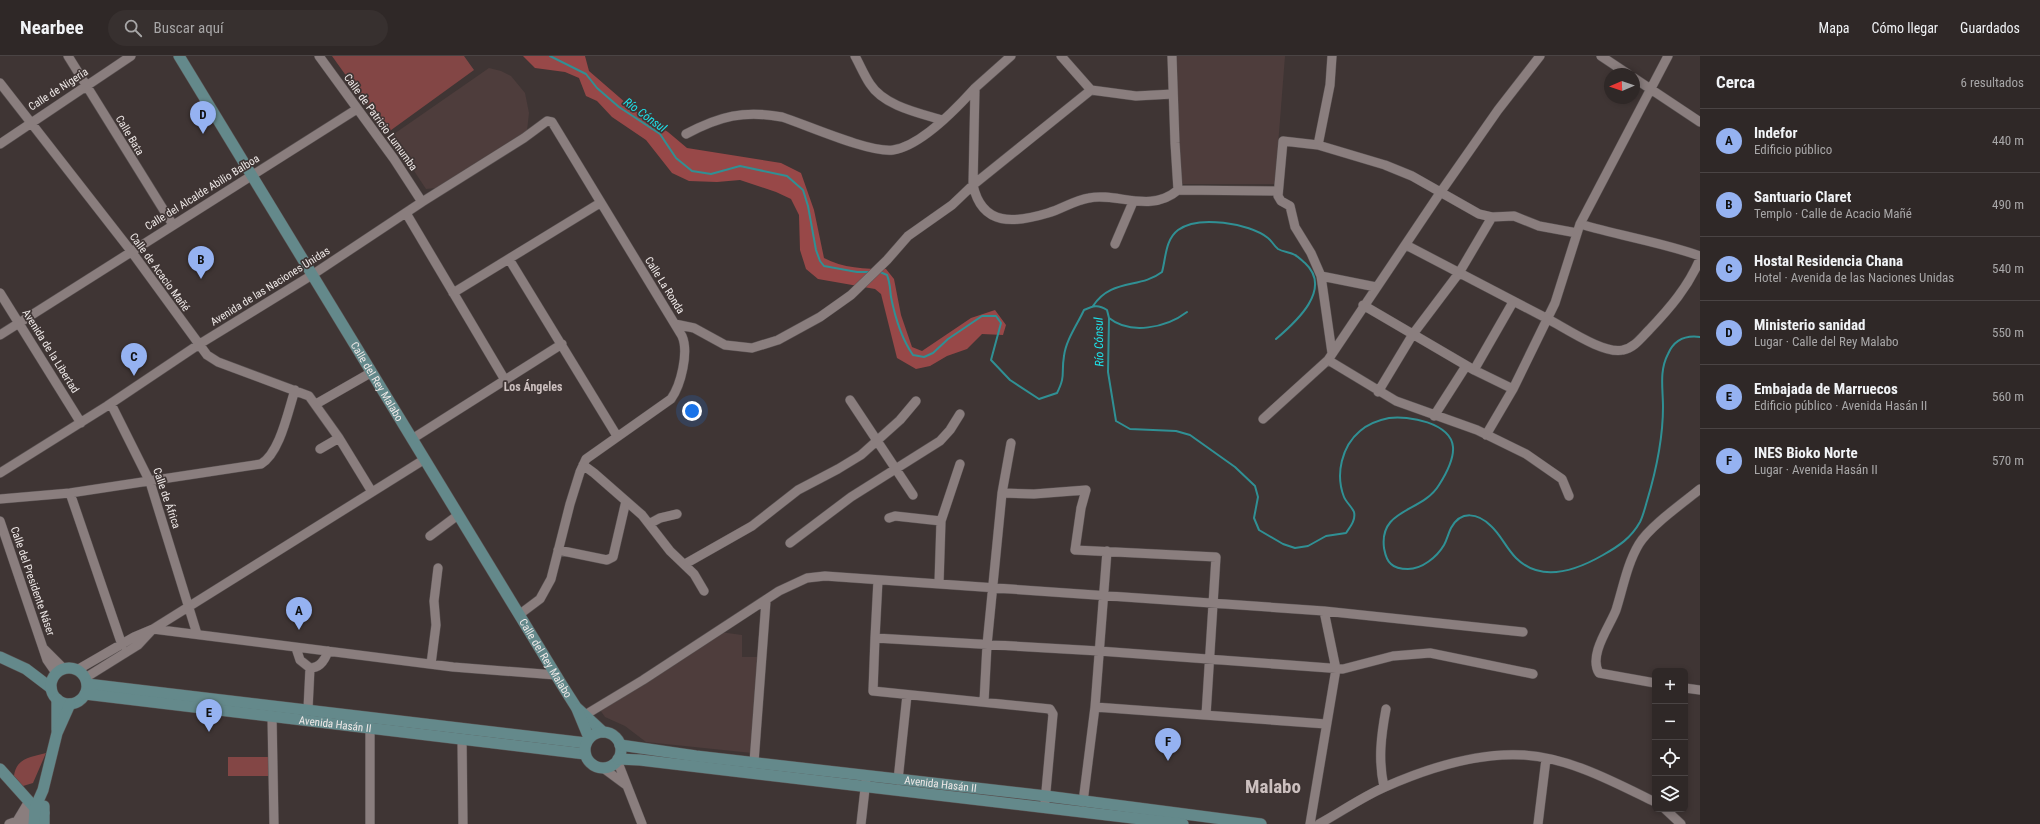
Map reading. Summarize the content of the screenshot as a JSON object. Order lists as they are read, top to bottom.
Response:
{
  "streets": {
    "main road": ["Calle del Rey Malabo", "Avenida Hasán II"],
    "street": [
      "Calle de Nigeria",
      "Calle de Patricio Lumumba",
      "Calle Bata",
      "Calle del Alcalde Abilio Balboa",
      "Calle de Acacio Mañé",
      "Calle La Ronda",
      "Avenida de las Naciones Unidas",
      "Avenida de la Libertad",
      "Calle de África",
      "Calle del Presidente Náser"
    ]
  },
  "crossings": [
    ["Calle de Nigeria", "Calle Bata"],
    ["Calle de Nigeria", "Calle de Acacio Mañé"],
    ["Calle de Patricio Lumumba", "Calle del Alcalde Abilio Balboa"],
    ["Calle de Patricio Lumumba", "Avenida de las Naciones Unidas"],
    ["Calle Bata", "Calle del Alcalde Abilio Balboa"],
    ["Calle del Alcalde Abilio Balboa", "Calle de Acacio Mañé"],
    ["Calle del Alcalde Abilio Balboa", "Avenida de la Libertad"],
    ["Calle del Alcalde Abilio Balboa", "Calle del Rey Malabo"],
    ["Calle de Acacio Mañé", "Avenida de las Naciones Unidas"],
    ["Calle La Ronda", "Avenida de las Naciones Unidas"],
    ["Avenida de las Naciones Unidas", "Avenida de la Libertad"],
    ["Avenida de las Naciones Unidas", "Calle del Rey Malabo"],
    ["Avenida de las Naciones Unidas", "Calle de África"],
    ["Calle del Rey Malabo", "Avenida Hasán II"],
    ["Calle del Presidente Náser", "Avenida Hasán II"]
  ],
  "districts": ["Los Ángeles", "Malabo"],
  "water": ["Río Cónsul"],
  "north": "left",
  "page": {
    "header": "Nearbee",
    "search": "Buscar aquí",
    "nav": ["Mapa", "Cómo llegar", "Guardados"],
    "heading": ["Cerca", "6 resultados"],
    "pins": [
      "D",
      "B",
      "C",
      "A",
      "E",
      "F"
    ],
    "list": [
      {
        "mark": "A",
        "name": "Indefor",
        "note": "Edificio público",
        "value": "440 m"
      },
      {
        "mark": "B",
        "name": "Santuario Claret",
        "note": "Templo · Calle de Acacio Mañé",
        "value": "490 m"
      },
      {
        "mark": "C",
        "name": "Hostal Residencia Chana",
        "note": "Hotel · Avenida de las Naciones Unidas",
        "value": "540 m"
      },
      {
        "mark": "D",
        "name": "Ministerio sanidad",
        "note": "Lugar · Calle del Rey Malabo",
        "value": "550 m"
      },
      {
        "mark": "E",
        "name": "Embajada de Marruecos",
        "note": "Edificio público · Avenida Hasán II",
        "value": "560 m"
      },
      {
        "mark": "F",
        "name": "INES Bioko Norte",
        "note": "Lugar · Avenida Hasán II",
        "value": "570 m"
      }
    ],
    "map_buttons": ["+", "−"]
  }
}
